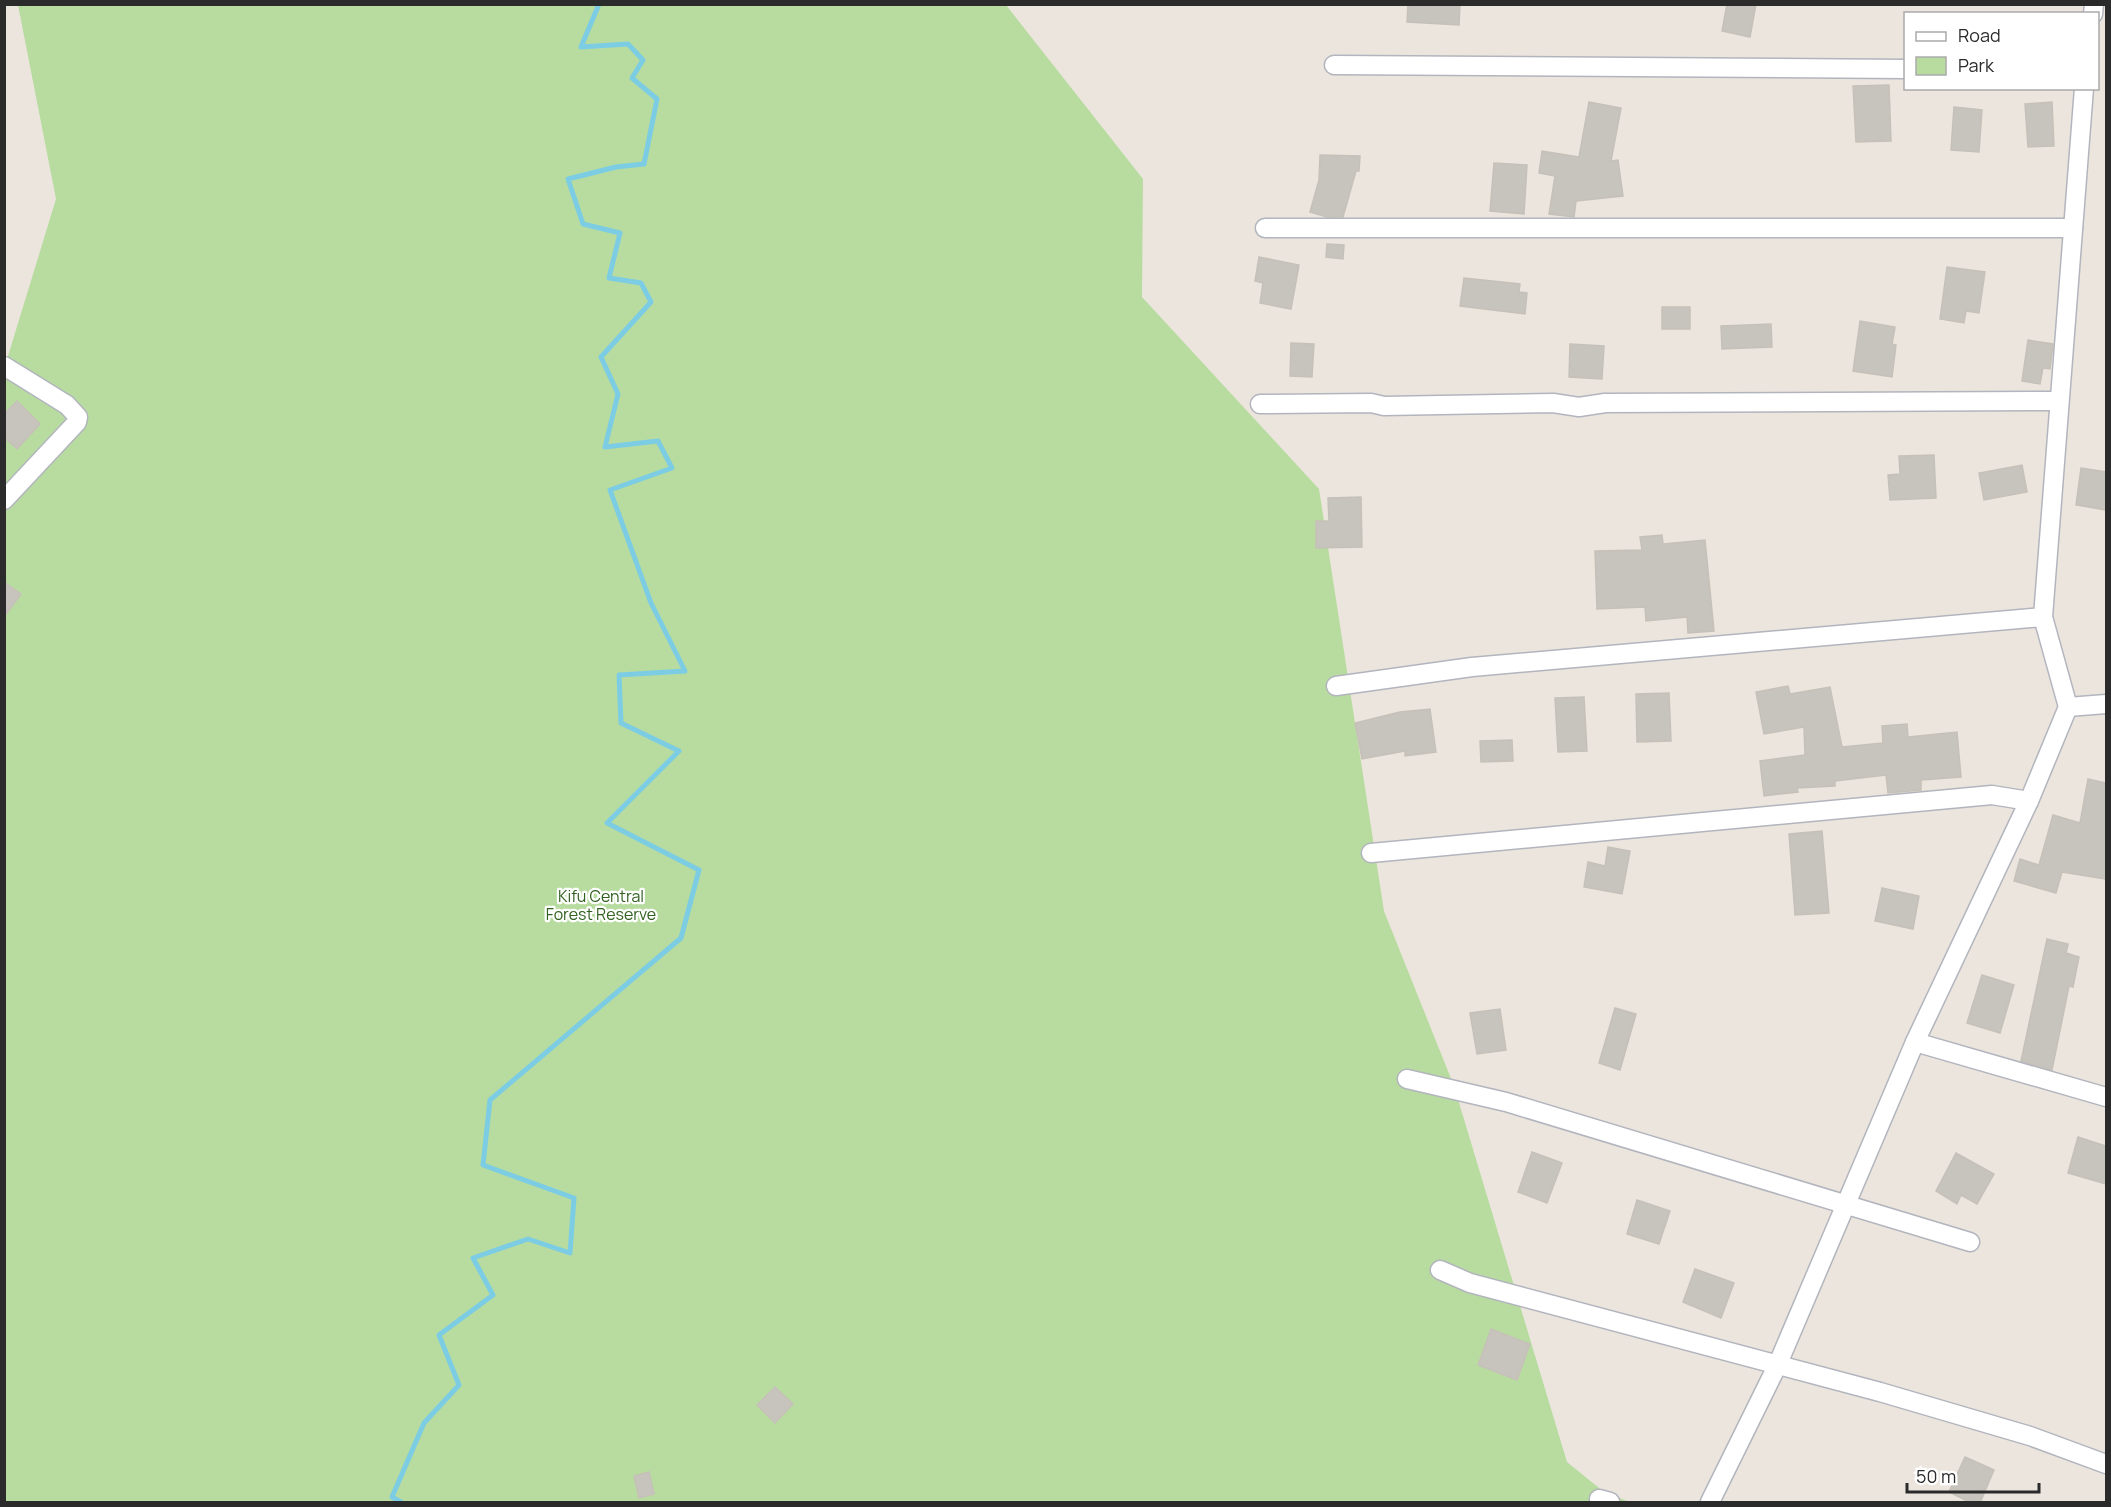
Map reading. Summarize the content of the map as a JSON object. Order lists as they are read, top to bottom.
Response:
{
  "parks": ["Kifu Central Forest Reserve"],
  "legend": ["Road", "Park"],
  "scale_bar": "50 m"
}
